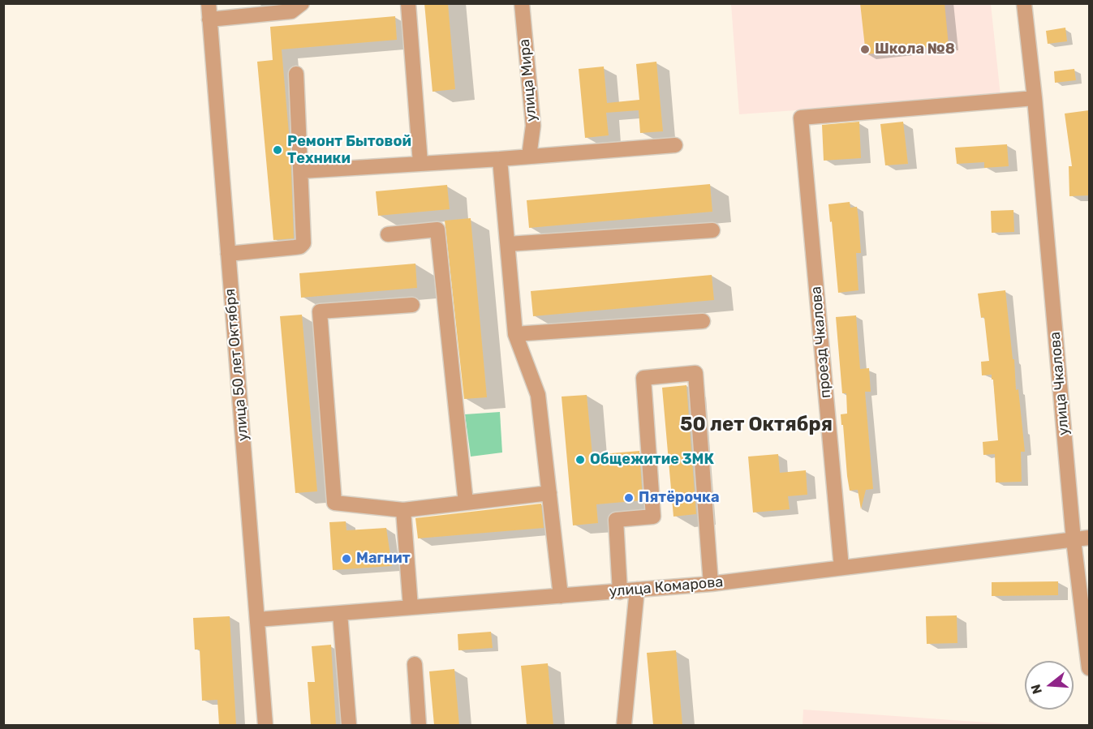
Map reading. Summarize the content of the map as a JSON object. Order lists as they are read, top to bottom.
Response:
{
  "streets": {
    "street": [
      "улица Мира",
      "проезд Чкалова",
      "улица 50 лет Октября",
      "улица Чкалова",
      "улица Комарова"
    ]
  },
  "crossings": [
    ["проезд Чкалова", "улица Чкалова"],
    ["проезд Чкалова", "улица Комарова"],
    ["улица 50 лет Октября", "улица Комарова"],
    ["улица Чкалова", "улица Комарова"]
  ],
  "districts": ["50 лет Октября"],
  "places": [
    "Школа №8",
    "Ремонт Бытовой Техники",
    "Общежитие 3МК",
    "Пятёрочка",
    "Магнит"
  ],
  "north": "left"
}
